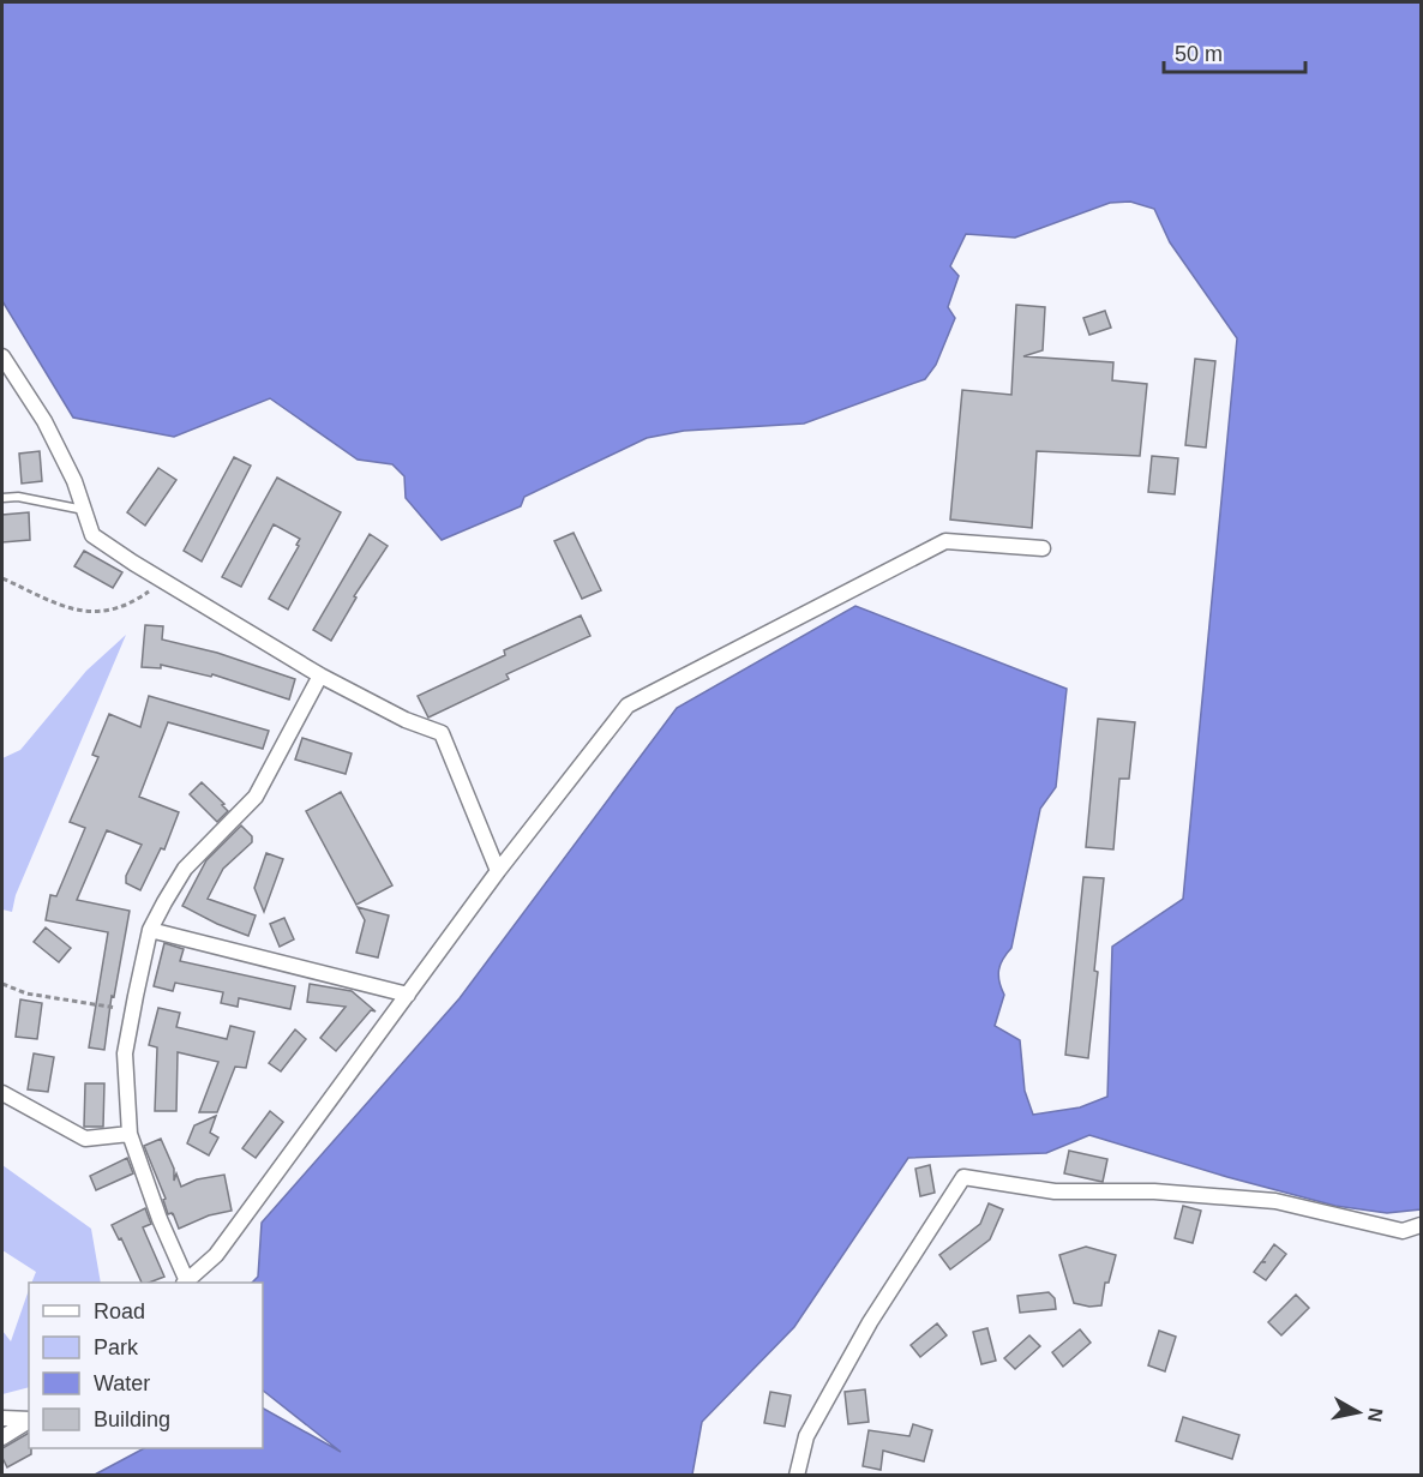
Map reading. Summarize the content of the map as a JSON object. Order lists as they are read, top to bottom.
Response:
{
  "legend": [
    "Road",
    "Park",
    "Water",
    "Building"
  ],
  "scale_bar": "50 m",
  "north": "right"
}
